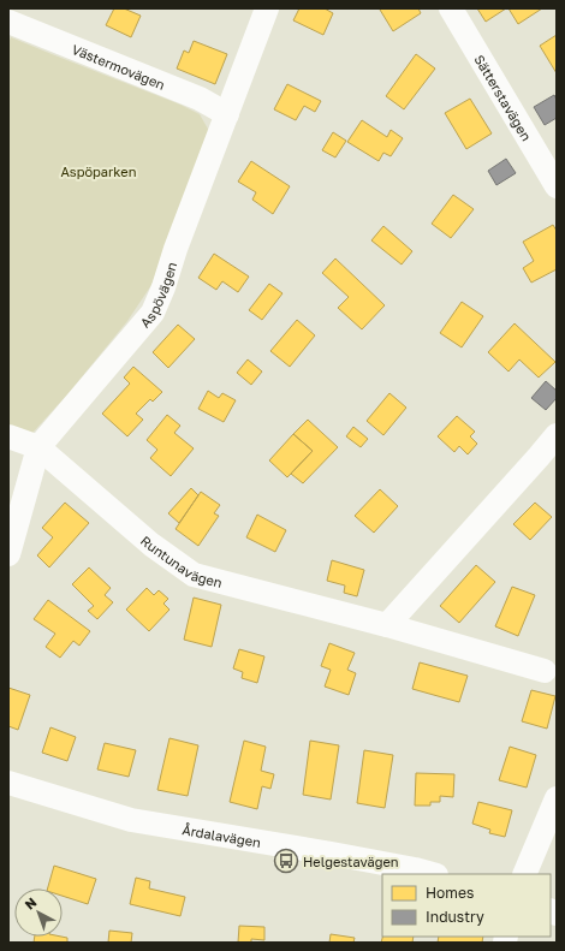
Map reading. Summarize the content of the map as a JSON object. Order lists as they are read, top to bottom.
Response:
{
  "streets": {
    "street": [
      "Västermovägen",
      "Sätterstavägen",
      "Aspövägen",
      "Runtunavägen",
      "Årdalavägen"
    ]
  },
  "crossings": [
    ["Västermovägen", "Aspövägen"],
    ["Aspövägen", "Runtunavägen"]
  ],
  "parks": ["Aspöparken"],
  "places": {
    "bus stop": ["Helgestavägen"]
  },
  "legend": ["Homes", "Industry"],
  "north": "top left"
}
